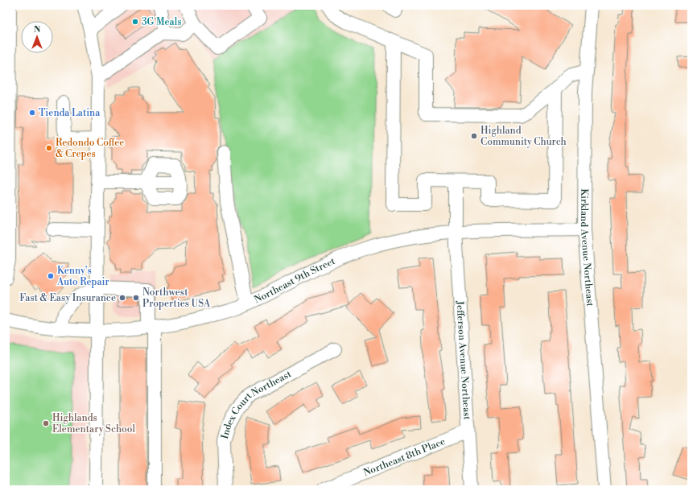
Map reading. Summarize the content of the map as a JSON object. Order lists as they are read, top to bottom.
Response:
{
  "streets": {
    "street": [
      "Kirkland Avenue Northeast",
      "Northeast 9th Street",
      "Jefferson Avenue Northeast",
      "Index Court Northeast",
      "Northeast 8th Place"
    ]
  },
  "crossings": [
    ["Kirkland Avenue Northeast", "Northeast 9th Street"],
    ["Northeast 9th Street", "Jefferson Avenue Northeast"],
    ["Jefferson Avenue Northeast", "Northeast 8th Place"]
  ],
  "places": [
    "3G Meals",
    "Tienda Latina",
    "Highland Community Church",
    "Redondo Coffee & Crepes",
    "Kenny's Auto Repair",
    "Fast & Easy Insurance",
    "Northwest Properties USA",
    "Highlands Elementary School"
  ],
  "north": "top"
}
